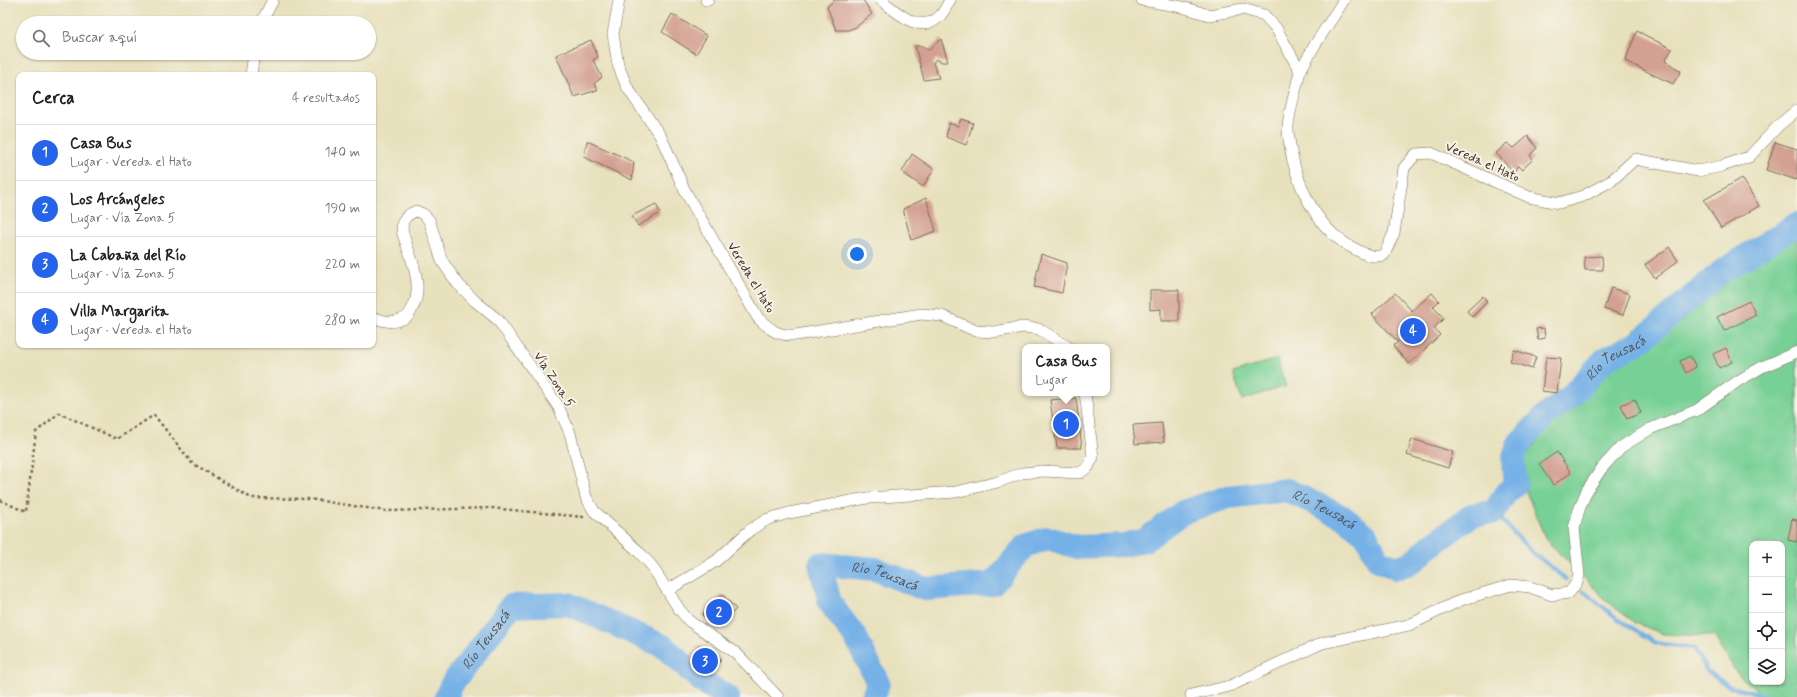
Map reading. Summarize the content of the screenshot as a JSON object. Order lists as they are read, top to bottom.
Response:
{
  "streets": {
    "street": ["Vereda el Hato", "Vía Zona 5"]
  },
  "water": ["Río Teusacá"],
  "page": {
    "search": "Buscar aquí",
    "heading": ["Cerca", "4 resultados"],
    "list": [
      {
        "mark": "1",
        "name": "Casa Bus",
        "note": "Lugar · Vereda el Hato",
        "value": "140 m"
      },
      {
        "mark": "2",
        "name": "Los Arcángeles",
        "note": "Lugar · Vía Zona 5",
        "value": "190 m"
      },
      {
        "mark": "3",
        "name": "La Cabaña del Río",
        "note": "Lugar · Vía Zona 5",
        "value": "220 m"
      },
      {
        "mark": "4",
        "name": "Villa Margarita",
        "note": "Lugar · Vereda el Hato",
        "value": "280 m"
      }
    ],
    "pins": [
      "4",
      "1",
      "2",
      "3"
    ],
    "popup": ["Casa Bus", "Lugar"],
    "map_buttons": ["+", "−"]
  }
}
